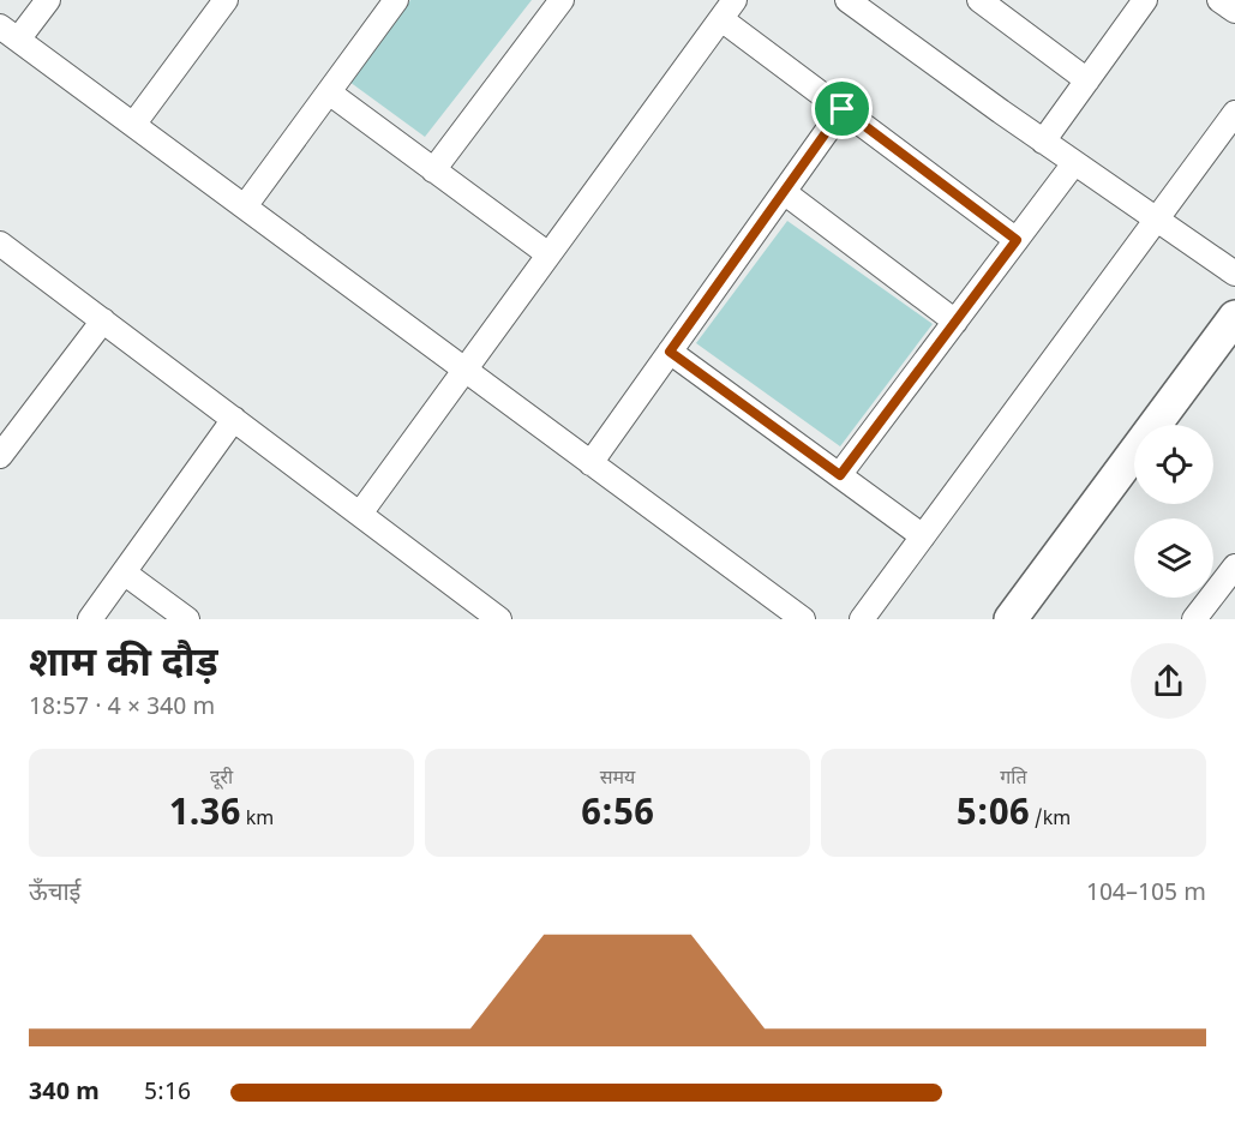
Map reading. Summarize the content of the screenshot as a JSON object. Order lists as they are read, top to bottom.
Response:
{
  "page": {
    "heading": ["शाम की दौड़", "18:57 · 4 × 340 m"],
    "stats": [
      ["दूरी", "1.36 km"],
      ["समय", "6:56"],
      ["गति", "5:06 /km"]
    ],
    "chart": ["ऊँचाई", "104–105 m"],
    "list": [
      {
        "name": "340 m",
        "note": "5:16"
      }
    ]
  }
}
